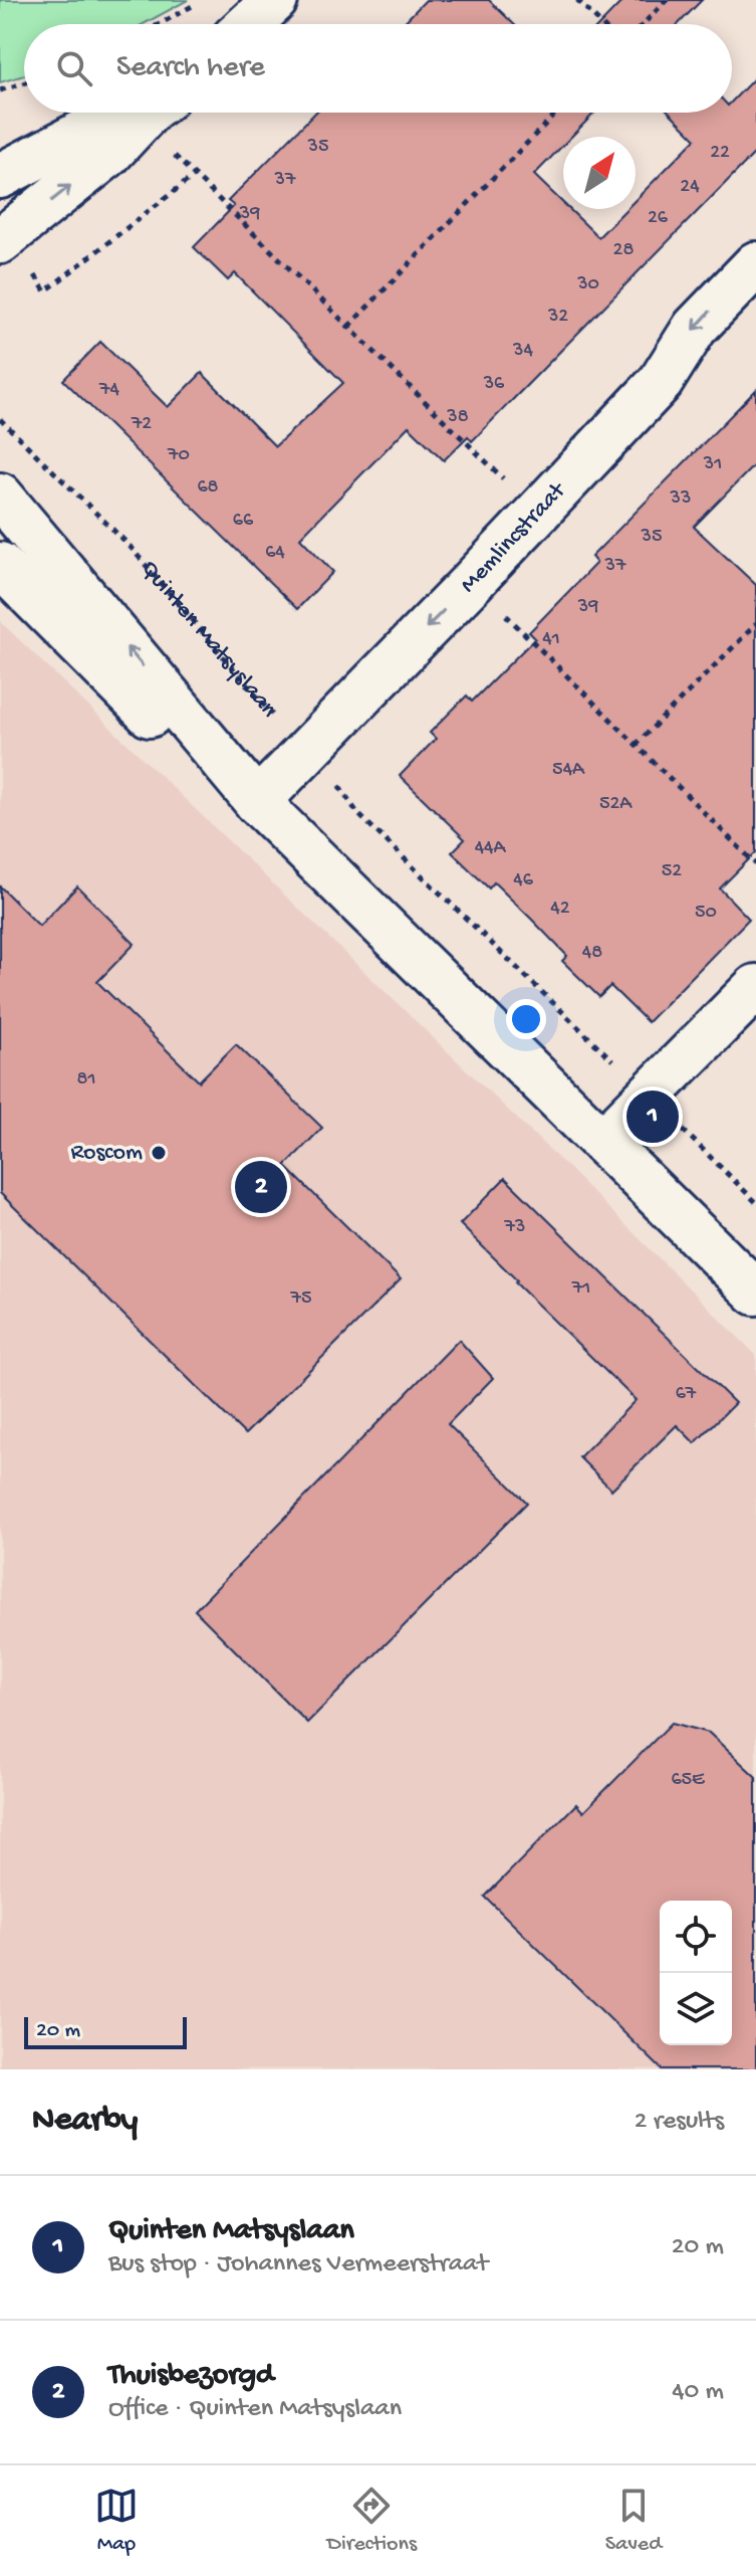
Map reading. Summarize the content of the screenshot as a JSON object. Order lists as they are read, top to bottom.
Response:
{
  "streets": {
    "street": ["Memlincstraat"],
    "path": ["Quinten Matsyslaan"]
  },
  "crossings": [
    ["Memlincstraat", "Quinten Matsyslaan"]
  ],
  "one_way": ["Memlincstraat"],
  "places": ["Roscom"],
  "house_numbers": [
    "35",
    "22",
    "37",
    "24",
    "39",
    "26",
    "28",
    "30",
    "32",
    "34",
    "36",
    "74",
    "38",
    "72",
    "70",
    "31",
    "68",
    "33",
    "66",
    "35",
    "64",
    "37",
    "39",
    "41",
    "54A",
    "52A",
    "44A",
    "52",
    "46",
    "42",
    "50",
    "48",
    "81",
    "73",
    "71",
    "75",
    "67",
    "65E"
  ],
  "scale_bar": "20 m",
  "north": "top right",
  "page": {
    "search": "Search here",
    "pins": ["1", "2"],
    "scale": "20 m",
    "heading": ["Nearby", "2 results"],
    "list": [
      {
        "mark": "1",
        "name": "Quinten Matsyslaan",
        "note": "Bus stop · Johannes Vermeerstraat",
        "value": "20 m"
      },
      {
        "mark": "2",
        "name": "Thuisbezorgd",
        "note": "Office · Quinten Matsyslaan",
        "value": "40 m"
      }
    ],
    "nav": ["Map", "Directions", "Saved"]
  }
}
